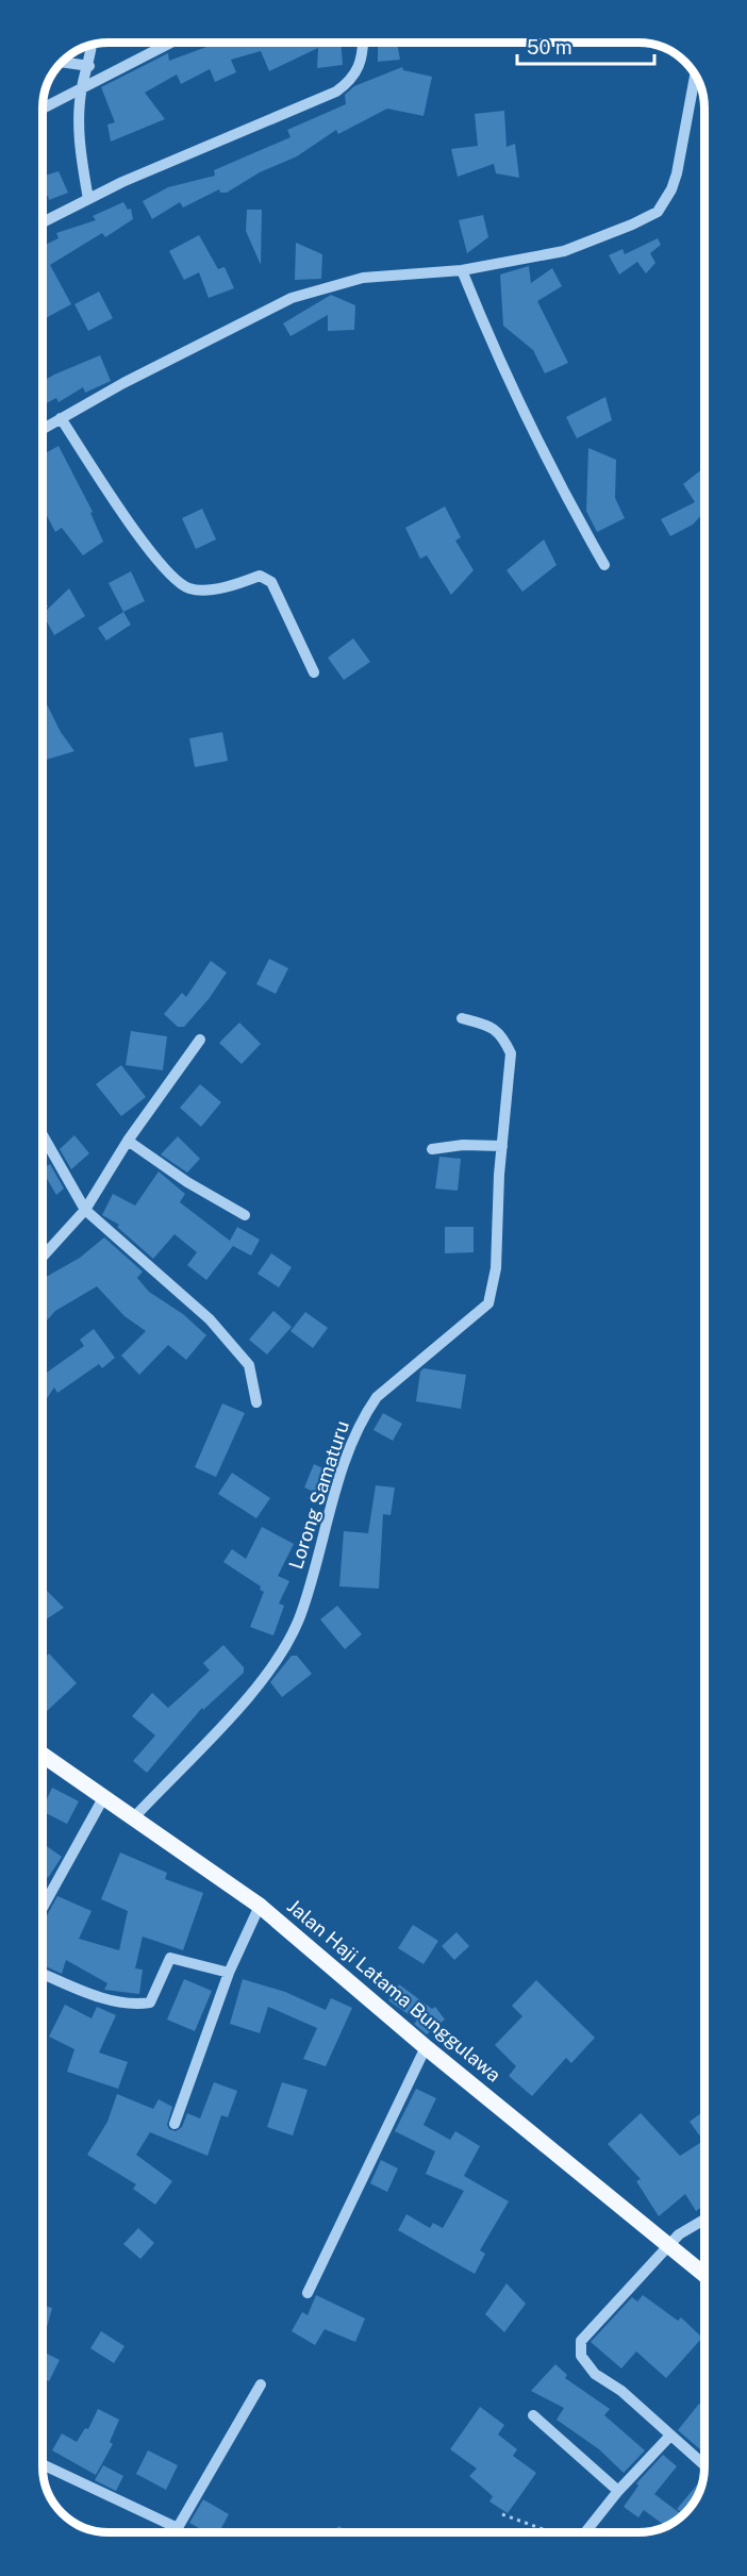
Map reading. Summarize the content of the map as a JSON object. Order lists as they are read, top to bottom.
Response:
{
  "streets": {
    "main road": ["Jalan Haji Latama Bunggulawa"],
    "street": ["Lorong Samaturu"]
  },
  "crossings": [
    ["Lorong Samaturu", "Jalan Haji Latama Bunggulawa"]
  ],
  "scale_bar": "50 m"
}
